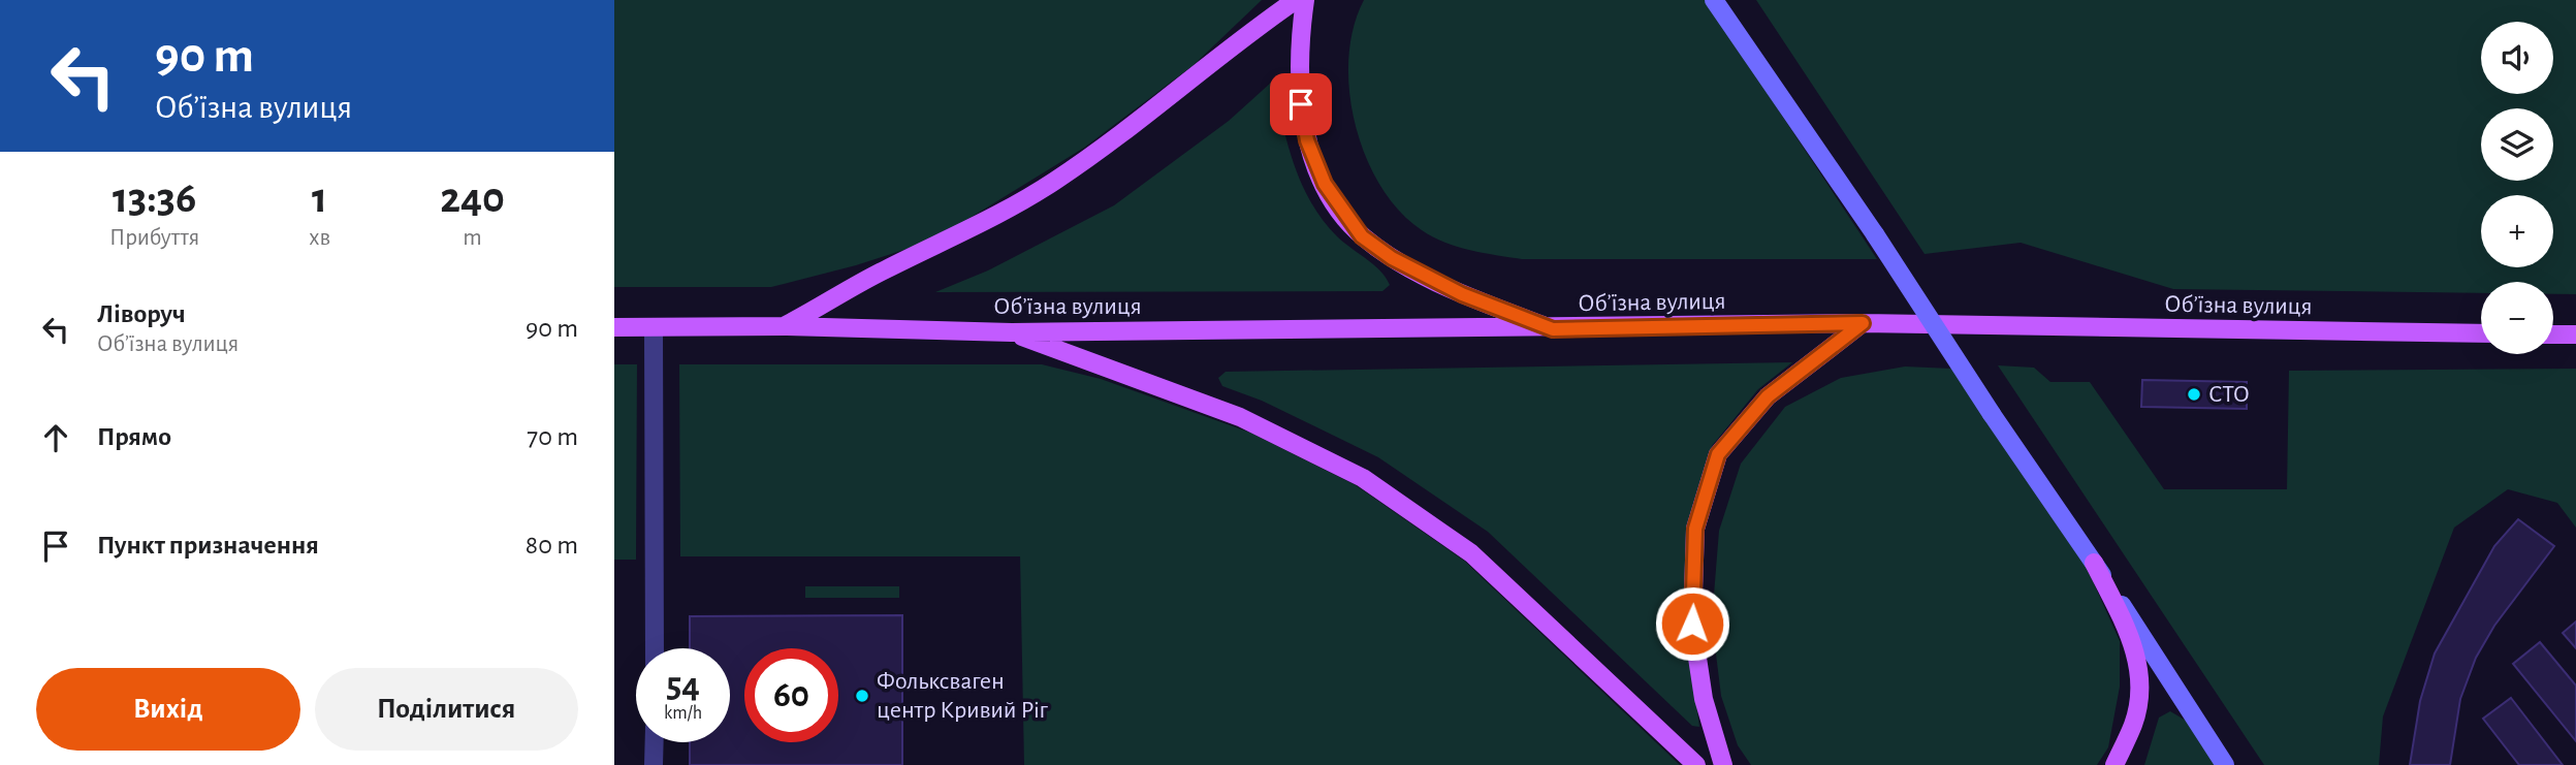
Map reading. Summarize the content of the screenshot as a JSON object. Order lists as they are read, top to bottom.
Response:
{
  "streets": {
    "main road": ["Обʼїзна вулиця"]
  },
  "places": ["СТО", "Фольксваген центр Кривий Ріг"],
  "page": {
    "turn": ["90 m", "Обʼїзна вулиця"],
    "map_buttons": ["+", "−"],
    "eta": [
      "13:36",
      "Прибуття",
      "1",
      "хв",
      "240",
      "m"
    ],
    "list": [
      {
        "name": "Ліворуч",
        "note": "Обʼїзна вулиця",
        "value": "90 m"
      },
      {
        "name": "Прямо",
        "value": "70 m"
      },
      {
        "name": "Пункт призначення",
        "value": "80 m"
      }
    ],
    "speed": "54 km/h",
    "limit": "60",
    "buttons": ["Вихід", "Поділитися"]
  }
}
